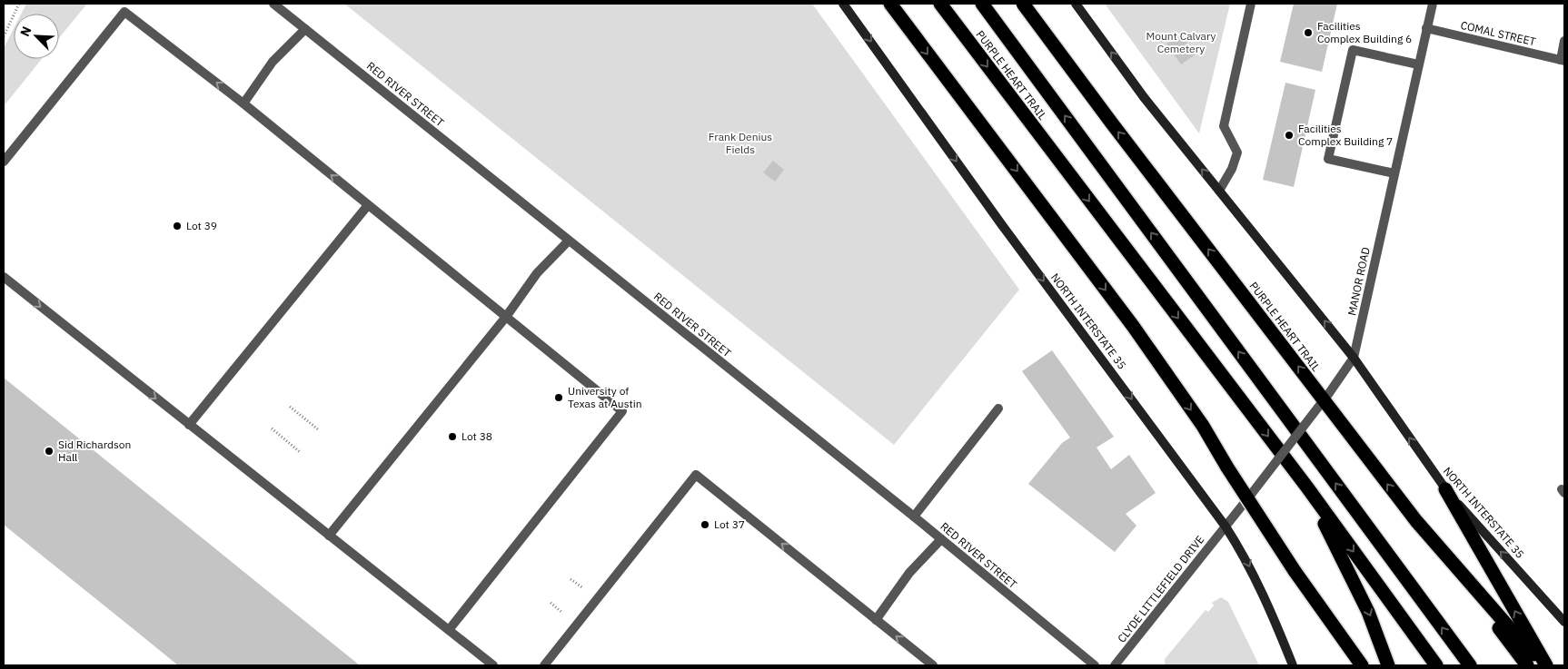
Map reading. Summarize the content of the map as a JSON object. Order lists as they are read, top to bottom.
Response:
{
  "streets": {
    "highway": ["PURPLE HEART TRAIL"],
    "main road": ["NORTH INTERSTATE 35"],
    "street": [
      "COMAL STREET",
      "RED RIVER STREET",
      "MANOR ROAD",
      "CLYDE LITTLEFIELD DRIVE"
    ]
  },
  "crossings": [
    ["COMAL STREET", "MANOR ROAD"],
    ["MANOR ROAD", "NORTH INTERSTATE 35"],
    ["MANOR ROAD", "CLYDE LITTLEFIELD DRIVE"],
    ["NORTH INTERSTATE 35", "CLYDE LITTLEFIELD DRIVE"]
  ],
  "parks": ["Mount Calvary Cemetery", "Frank Denius Fields"],
  "places": [
    "Facilities Complex Building 6",
    "Facilities Complex Building 7",
    "Lot 39",
    "University of Texas at Austin",
    "Lot 38",
    "Sid Richardson Hall",
    "Lot 37"
  ],
  "north": "top left"
}
